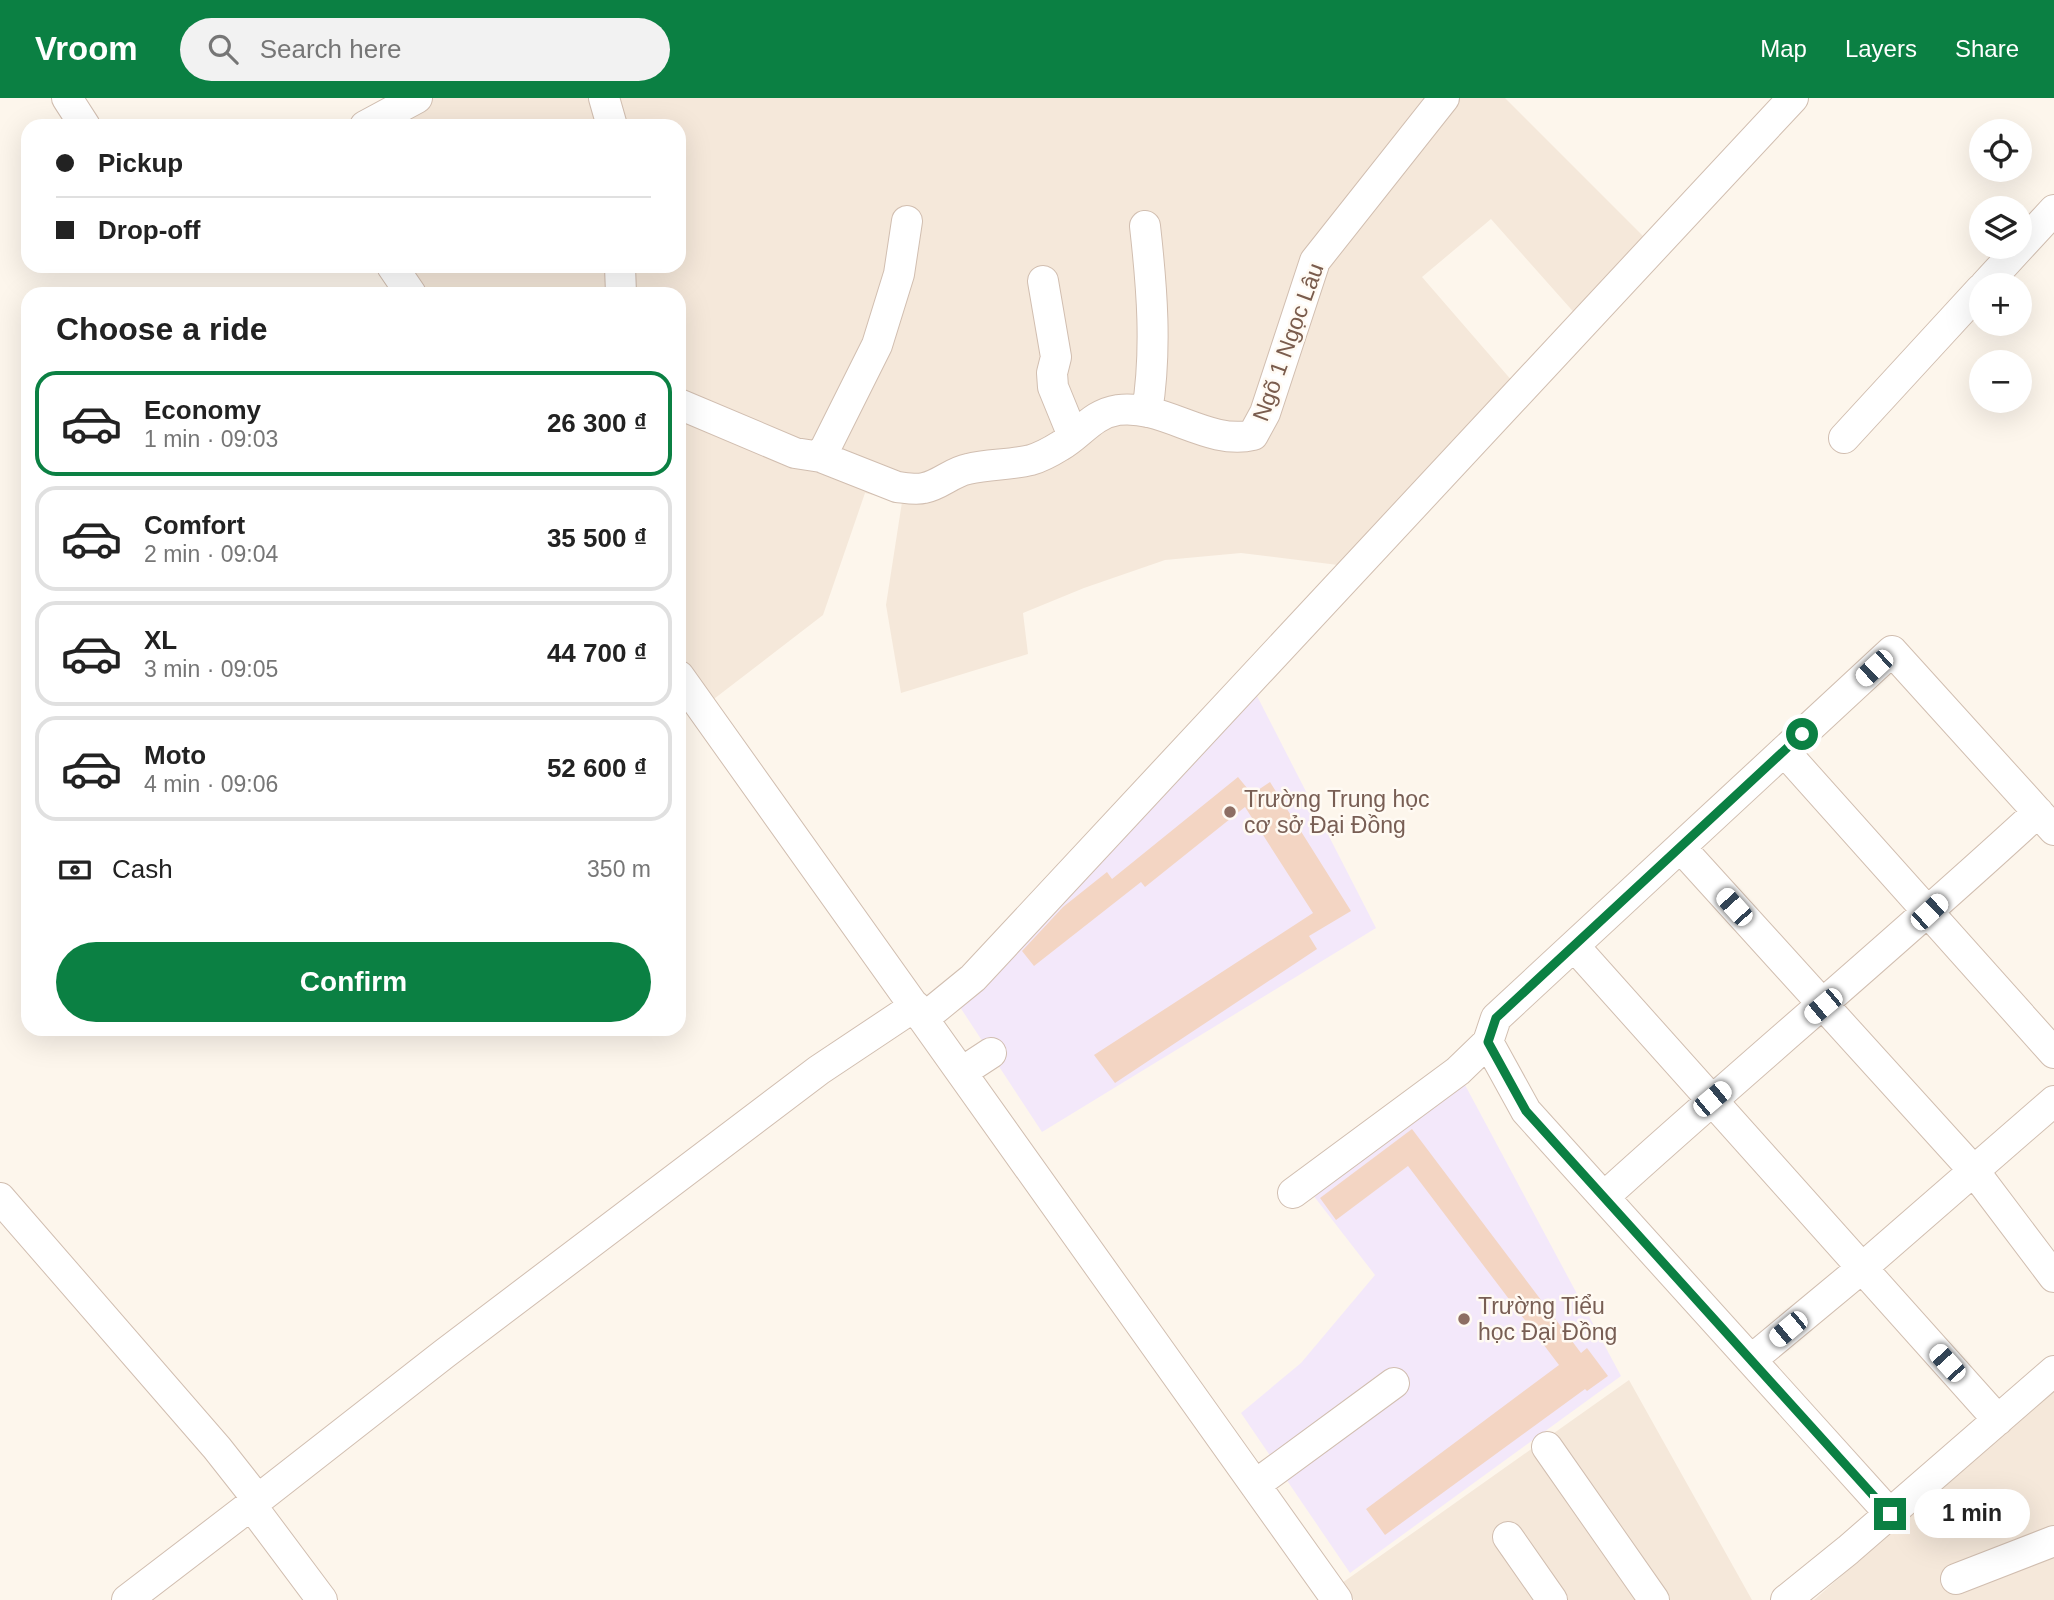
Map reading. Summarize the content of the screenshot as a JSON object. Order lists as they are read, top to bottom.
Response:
{
  "streets": {
    "street": ["Ngõ 1 Ngọc Lâu"]
  },
  "places": ["Trường Trung học cơ sở Đại Đồng", "Trường Tiểu học Đại Đồng"],
  "page": {
    "header": "Vroom",
    "search": "Search here",
    "nav": ["Map", "Layers", "Share"],
    "map_buttons": ["+", "−"],
    "banner": ["Pickup", "Drop-off"],
    "heading": "Choose a ride",
    "list": [
      {
        "name": "Economy",
        "note": "1 min · 09:03",
        "value": "26 300 ₫"
      },
      {
        "name": "Comfort",
        "note": "2 min · 09:04",
        "value": "35 500 ₫"
      },
      {
        "name": "XL",
        "note": "3 min · 09:05",
        "value": "44 700 ₫"
      },
      {
        "name": "Moto",
        "note": "4 min · 09:06",
        "value": "52 600 ₫"
      }
    ],
    "pay": ["Cash", "350 m"],
    "buttons": "Confirm",
    "bubble": "1 min"
  }
}
